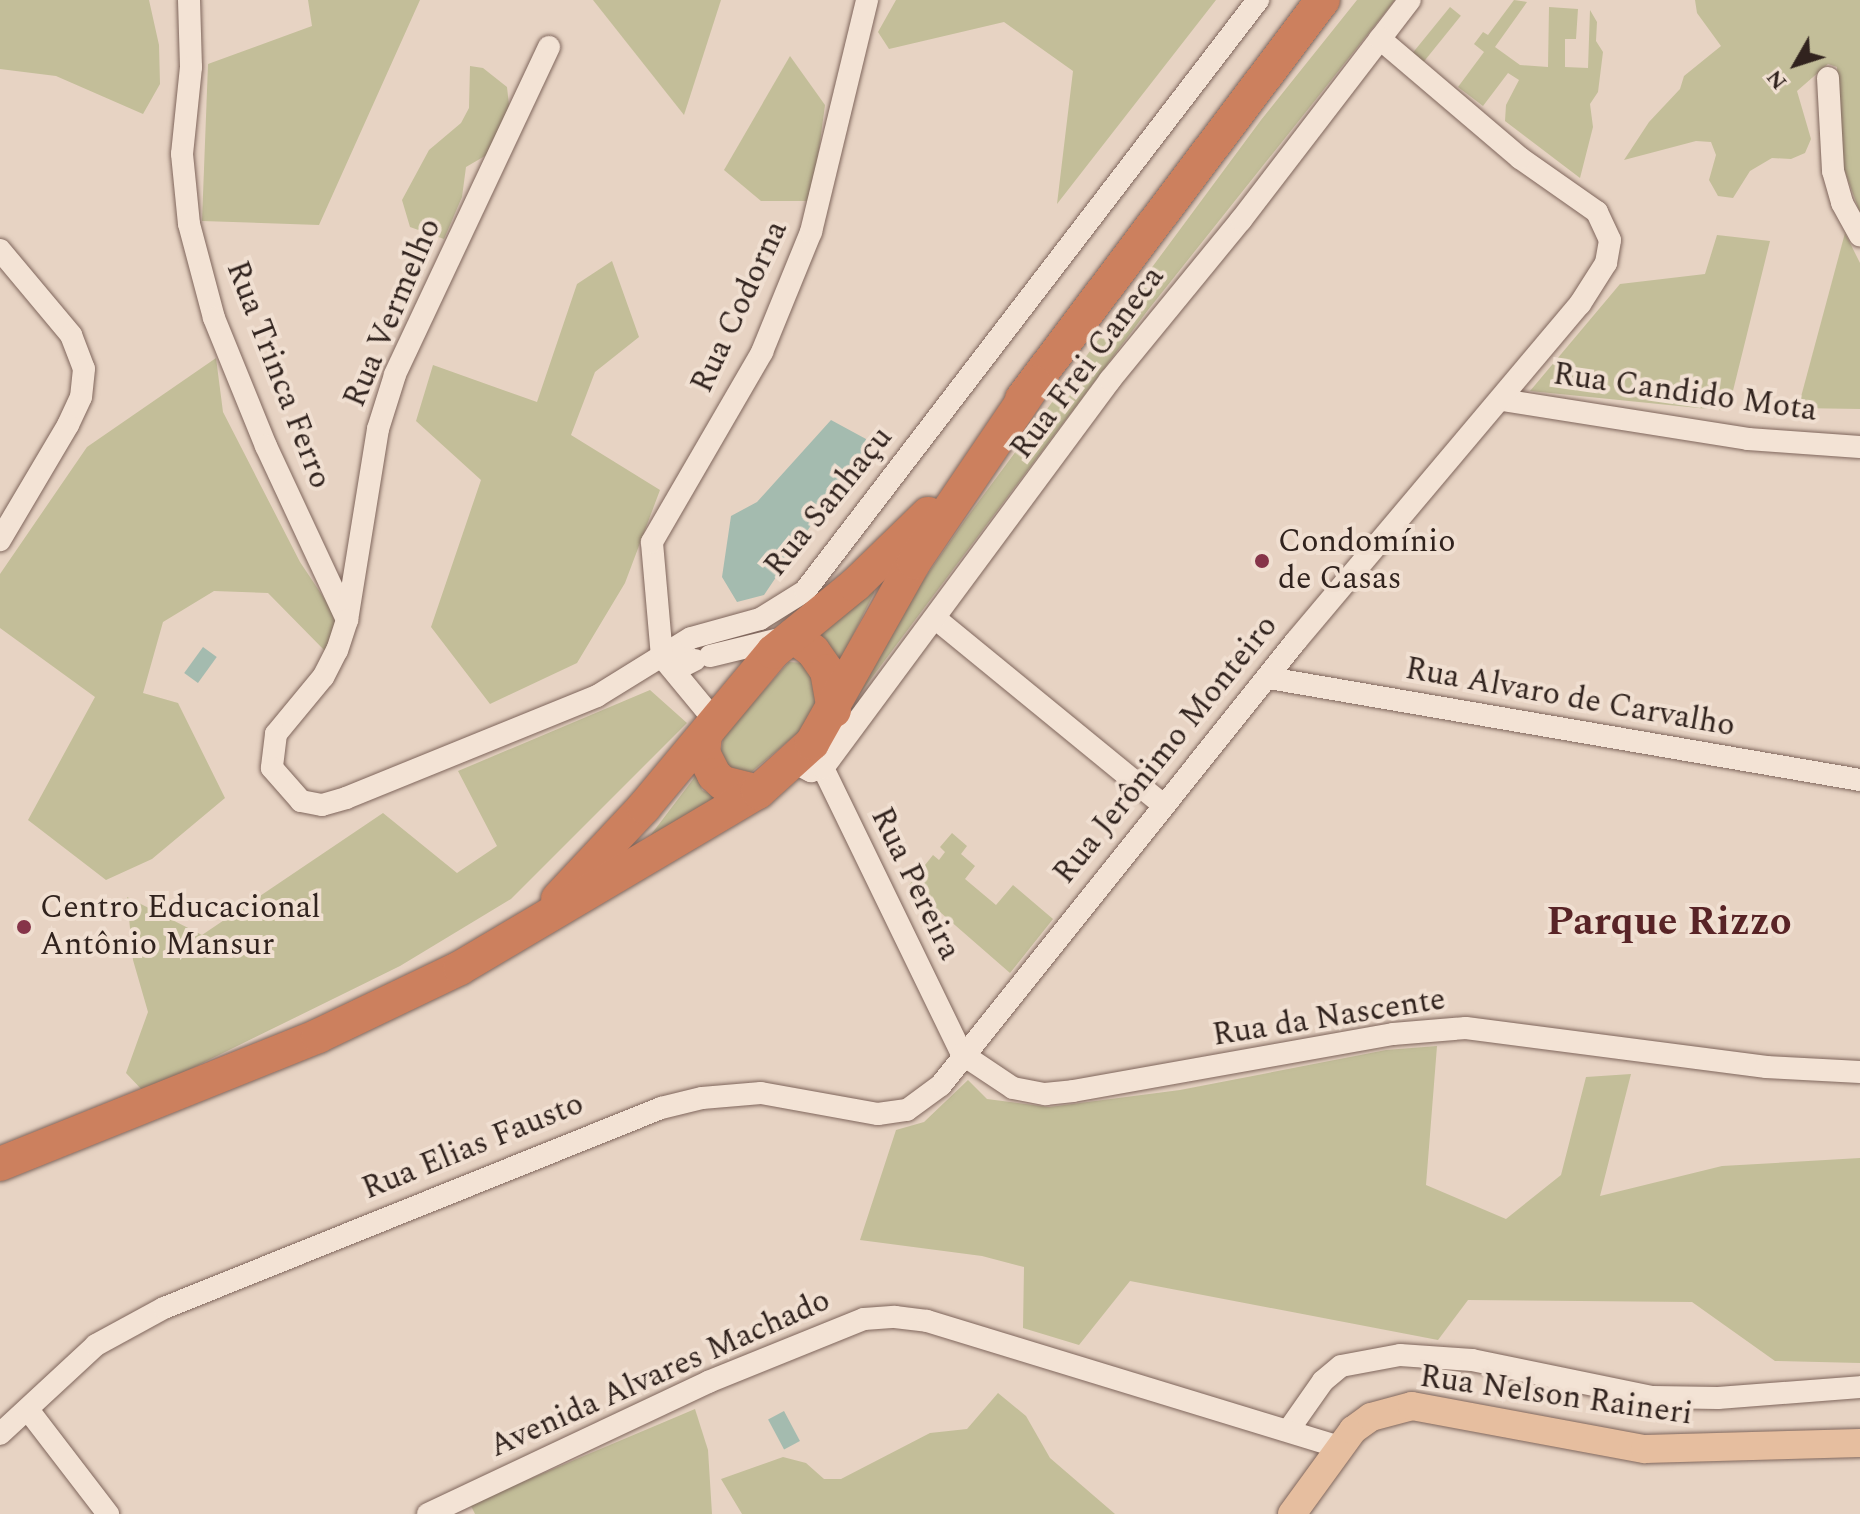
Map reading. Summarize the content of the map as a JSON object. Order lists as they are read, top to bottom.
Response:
{
  "streets": {
    "main road": ["Rua Nelson Raineri"],
    "street": [
      "Rua Codorna",
      "Rua Vermelho",
      "Rua Frei Caneca",
      "Rua Trinca Ferro",
      "Rua Candido Mota",
      "Rua Sanhaçu",
      "Rua Alvaro de Carvalho",
      "Rua Jerônimo Monteiro",
      "Rua Pereira",
      "Rua da Nascente",
      "Rua Elias Fausto",
      "Avenida Alvares Machado"
    ]
  },
  "crossings": [
    ["Rua Codorna", "Rua Sanhaçu"],
    ["Rua Vermelho", "Rua Trinca Ferro"],
    ["Rua Vermelho", "Rua Sanhaçu"],
    ["Rua Frei Caneca", "Rua Jerônimo Monteiro"],
    ["Rua Frei Caneca", "Rua Pereira"],
    ["Rua Trinca Ferro", "Rua Sanhaçu"],
    ["Rua Candido Mota", "Rua Jerônimo Monteiro"],
    ["Rua Alvaro de Carvalho", "Rua Jerônimo Monteiro"],
    ["Rua Jerônimo Monteiro", "Rua Pereira"],
    ["Rua Jerônimo Monteiro", "Rua da Nascente"],
    ["Rua Jerônimo Monteiro", "Rua Elias Fausto"],
    ["Rua Pereira", "Rua da Nascente"],
    ["Rua Pereira", "Rua Elias Fausto"],
    ["Rua da Nascente", "Rua Elias Fausto"],
    ["Avenida Alvares Machado", "Rua Nelson Raineri"]
  ],
  "districts": ["Parque Rizzo"],
  "places": ["Condomínio de Casas", "Centro Educacional Antônio Mansur"],
  "north": "bottom left"
}
